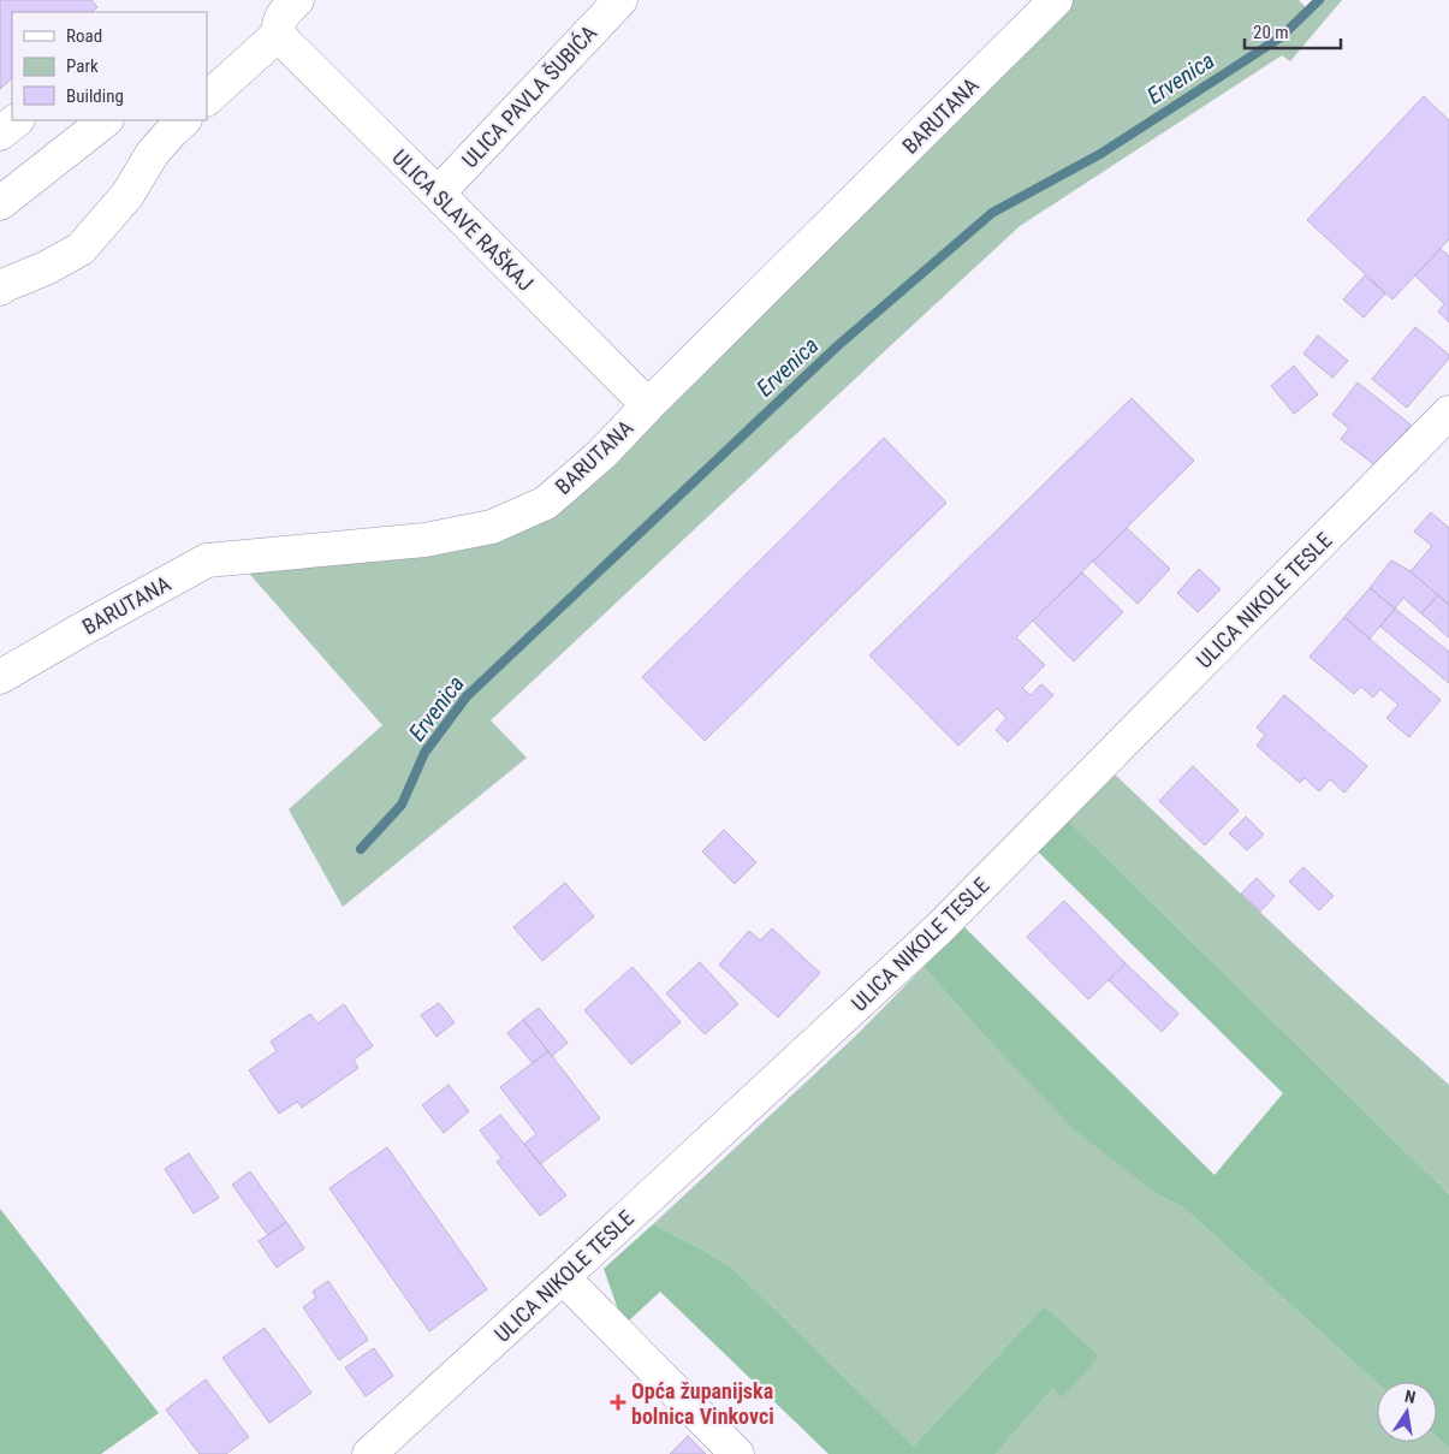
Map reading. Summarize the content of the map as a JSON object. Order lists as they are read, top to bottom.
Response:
{
  "streets": {
    "street": [
      "ULICA PAVLA ŠUBIĆA",
      "BARUTANA",
      "ULICA SLAVE RAŠKAJ",
      "ULICA NIKOLE TESLE"
    ]
  },
  "crossings": [
    ["ULICA PAVLA ŠUBIĆA", "ULICA SLAVE RAŠKAJ"],
    ["BARUTANA", "ULICA SLAVE RAŠKAJ"]
  ],
  "water": ["Ervenica"],
  "places": {
    "health": ["Opća županijska bolnica Vinkovci"]
  },
  "legend": ["Road", "Park", "Building"],
  "scale_bar": "20 m",
  "north": "top"
}
